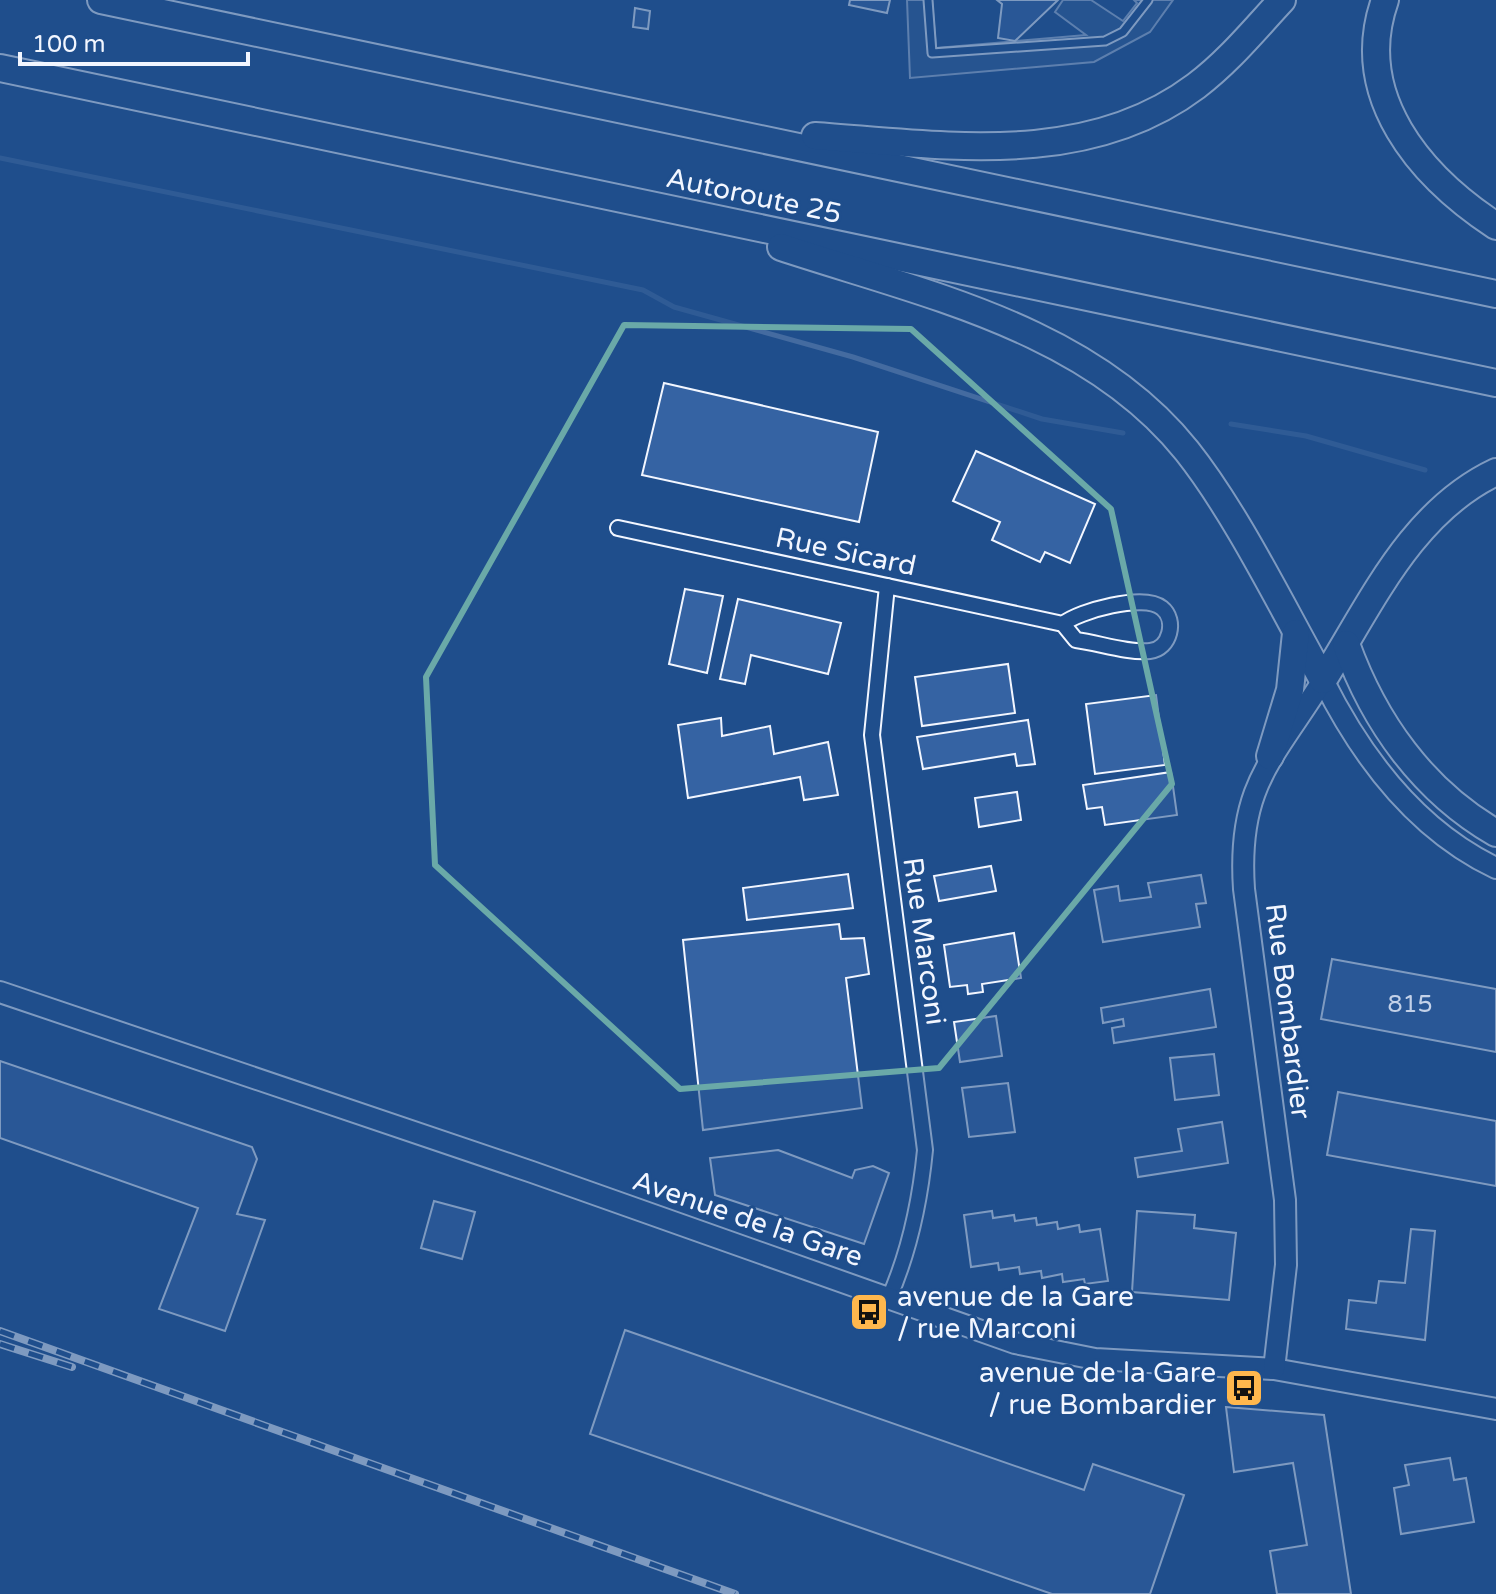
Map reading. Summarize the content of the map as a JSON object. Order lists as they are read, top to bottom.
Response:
{
  "streets": {
    "highway": ["Autoroute 25"],
    "street": [
      "Rue Sicard",
      "Rue Marconi",
      "Rue Bombardier",
      "Avenue de la Gare"
    ]
  },
  "crossings": [
    ["Rue Sicard", "Rue Marconi"],
    ["Rue Marconi", "Avenue de la Gare"],
    ["Rue Bombardier", "Avenue de la Gare"]
  ],
  "places": {
    "bus stop": ["avenue de la Gare / rue Marconi", "avenue de la Gare / rue Bombardier"]
  },
  "house_numbers": ["815"],
  "scale_bar": "100 m"
}
